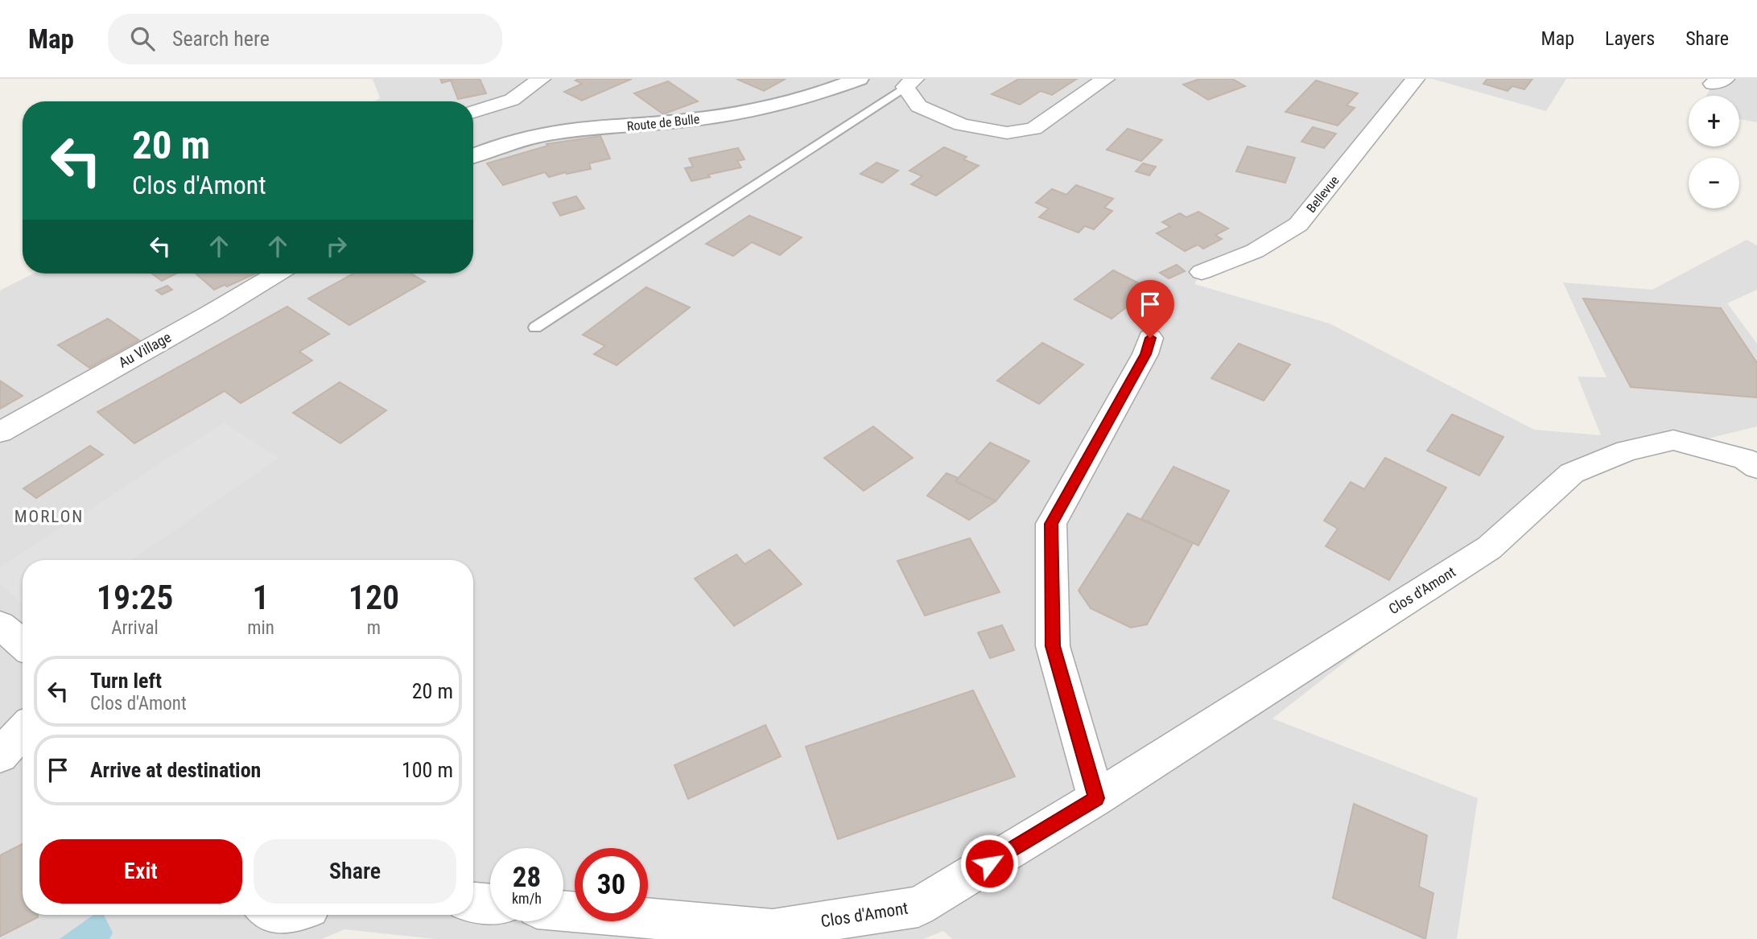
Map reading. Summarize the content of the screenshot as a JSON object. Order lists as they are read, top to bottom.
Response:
{
  "streets": {
    "street": [
      "Route de Bulle",
      "Bellevue",
      "Au Village",
      "Clos d'Amont"
    ]
  },
  "districts": ["MORLON"],
  "page": {
    "header": "Map",
    "search": "Search here",
    "nav": ["Map", "Layers", "Share"],
    "map_buttons": ["+", "−"],
    "turn": ["20 m", "Clos d'Amont"],
    "eta": [
      "19:25",
      "Arrival",
      "1",
      "min",
      "120",
      "m"
    ],
    "list": [
      {
        "name": "Turn left",
        "note": "Clos d'Amont",
        "value": "20 m"
      },
      {
        "name": "Arrive at destination",
        "value": "100 m"
      }
    ],
    "buttons": ["Exit", "Share"],
    "speed": "28 km/h",
    "limit": "30"
  }
}
